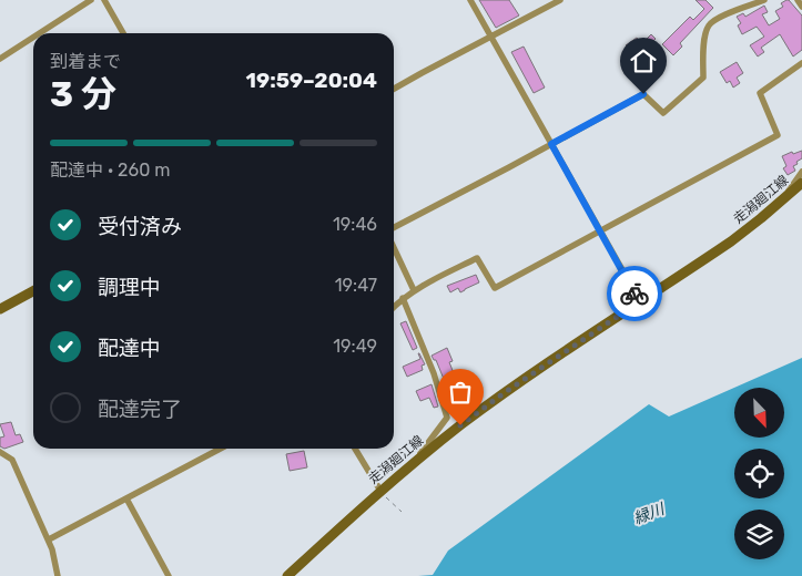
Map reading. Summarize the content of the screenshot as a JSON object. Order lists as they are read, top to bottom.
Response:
{
  "streets": {
    "main road": ["走潟廻江線"]
  },
  "water": ["緑川"],
  "north": "bottom right",
  "page": {
    "heading": ["3 分", "到着まで", "19:59–20:04"],
    "bar": "配達中 · 260 m",
    "list": [
      ["受付済み", "19:46"],
      ["調理中", "19:47"],
      ["配達中", "19:49"],
      "配達完了"
    ]
  }
}
